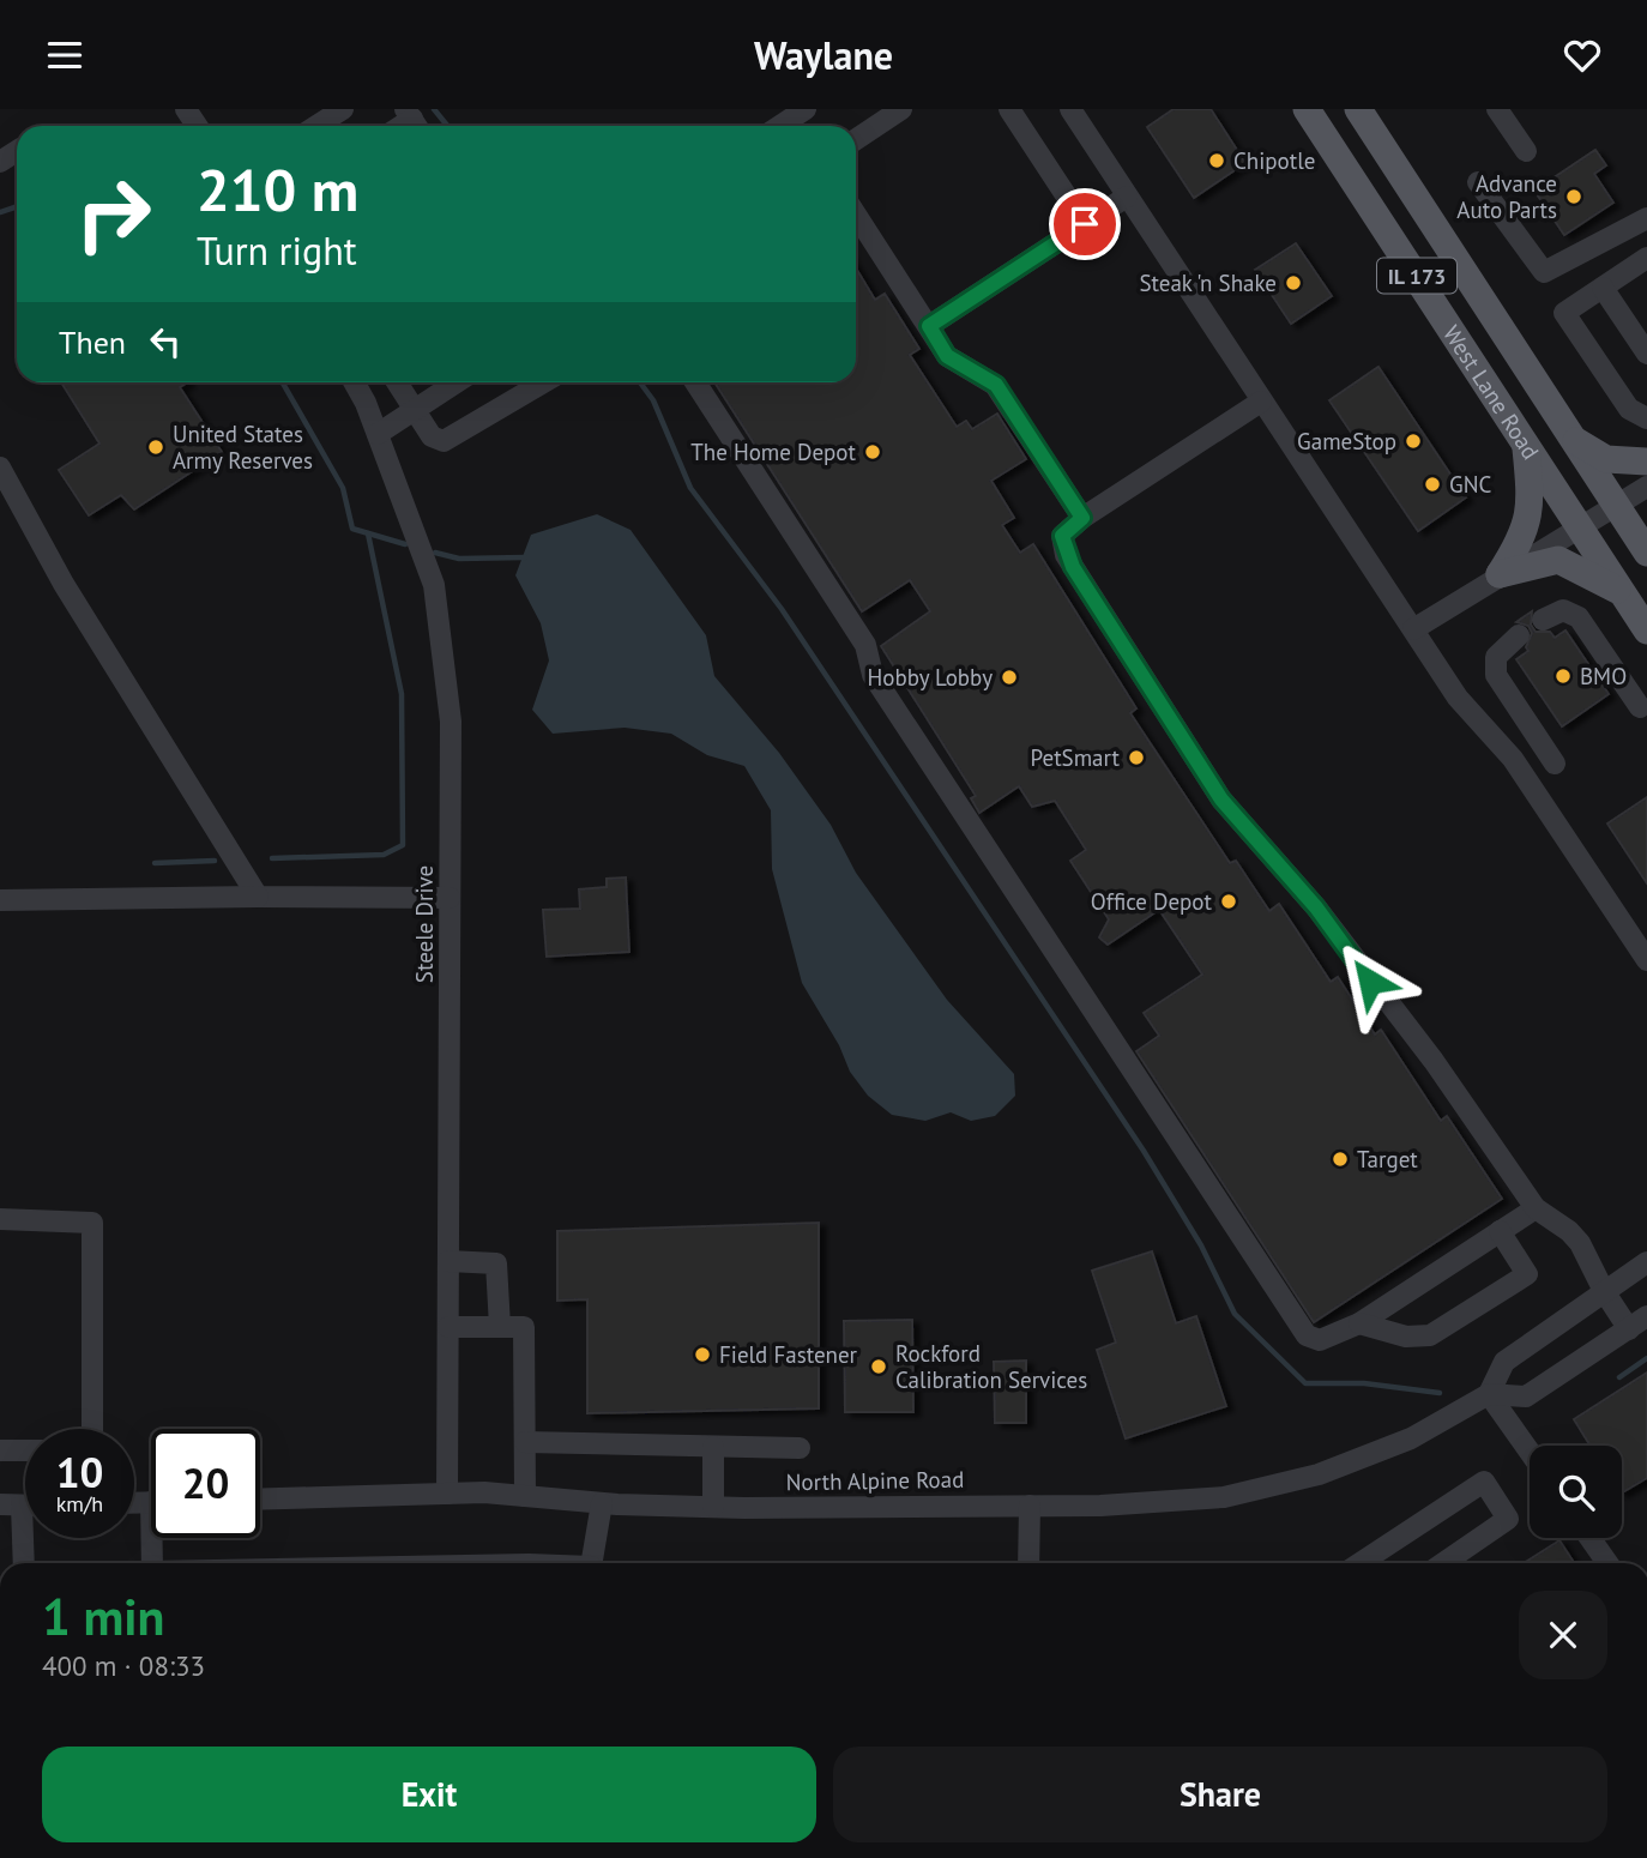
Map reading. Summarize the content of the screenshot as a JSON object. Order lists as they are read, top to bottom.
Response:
{
  "streets": {
    "main road": ["IL 173", "West Lane Road"],
    "street": ["Steele Drive", "North Alpine Road"]
  },
  "crossings": [
    ["Steele Drive", "North Alpine Road"]
  ],
  "places": [
    "Chipotle",
    "Advance Auto Parts",
    "Steak 'n Shake",
    "GameStop",
    "United States Army Reserves",
    "The Home Depot",
    "GNC",
    "BMO",
    "Hobby Lobby",
    "PetSmart",
    "Office Depot",
    "Target",
    "Field Fastener",
    "Rockford Calibration Services"
  ],
  "page": {
    "header": "Waylane",
    "turn": ["210 m", "Turn right"],
    "then": "Then",
    "speed": "10 km/h",
    "limit": "20",
    "heading": ["1 min", "400 m · 08:33"],
    "buttons": ["Exit", "Share"]
  }
}
